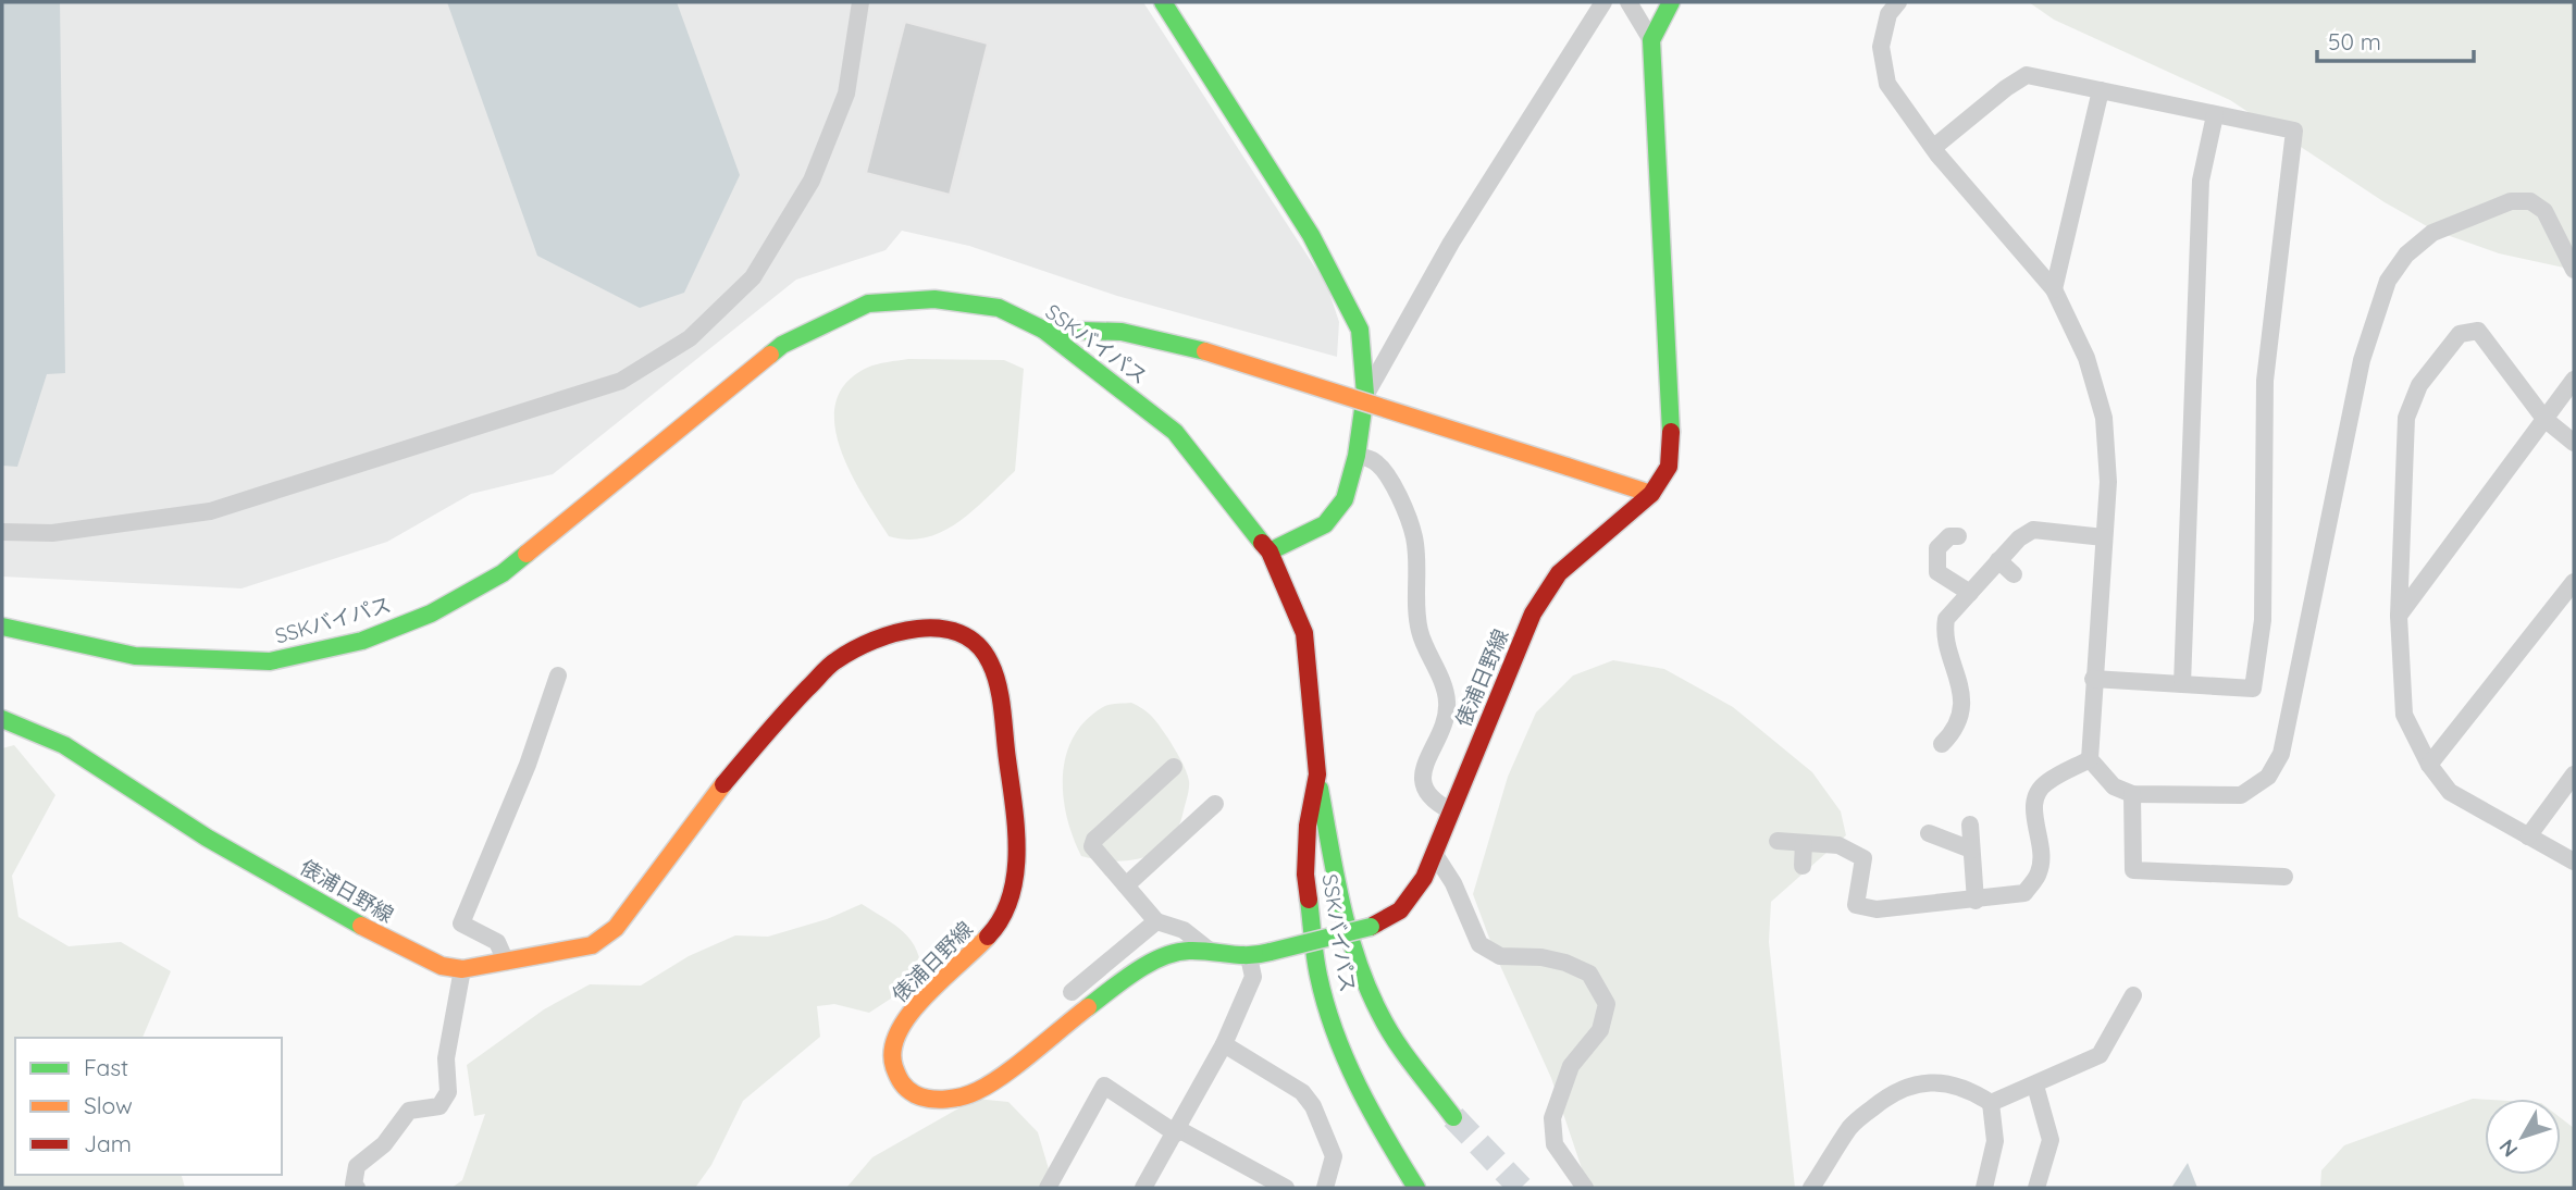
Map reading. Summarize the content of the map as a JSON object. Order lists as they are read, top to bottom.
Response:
{
  "streets": {
    "street": ["SSKバイパス", "俵浦日野線"]
  },
  "legend": ["Fast", "Slow", "Jam"],
  "scale_bar": "50 m",
  "north": "bottom left"
}
